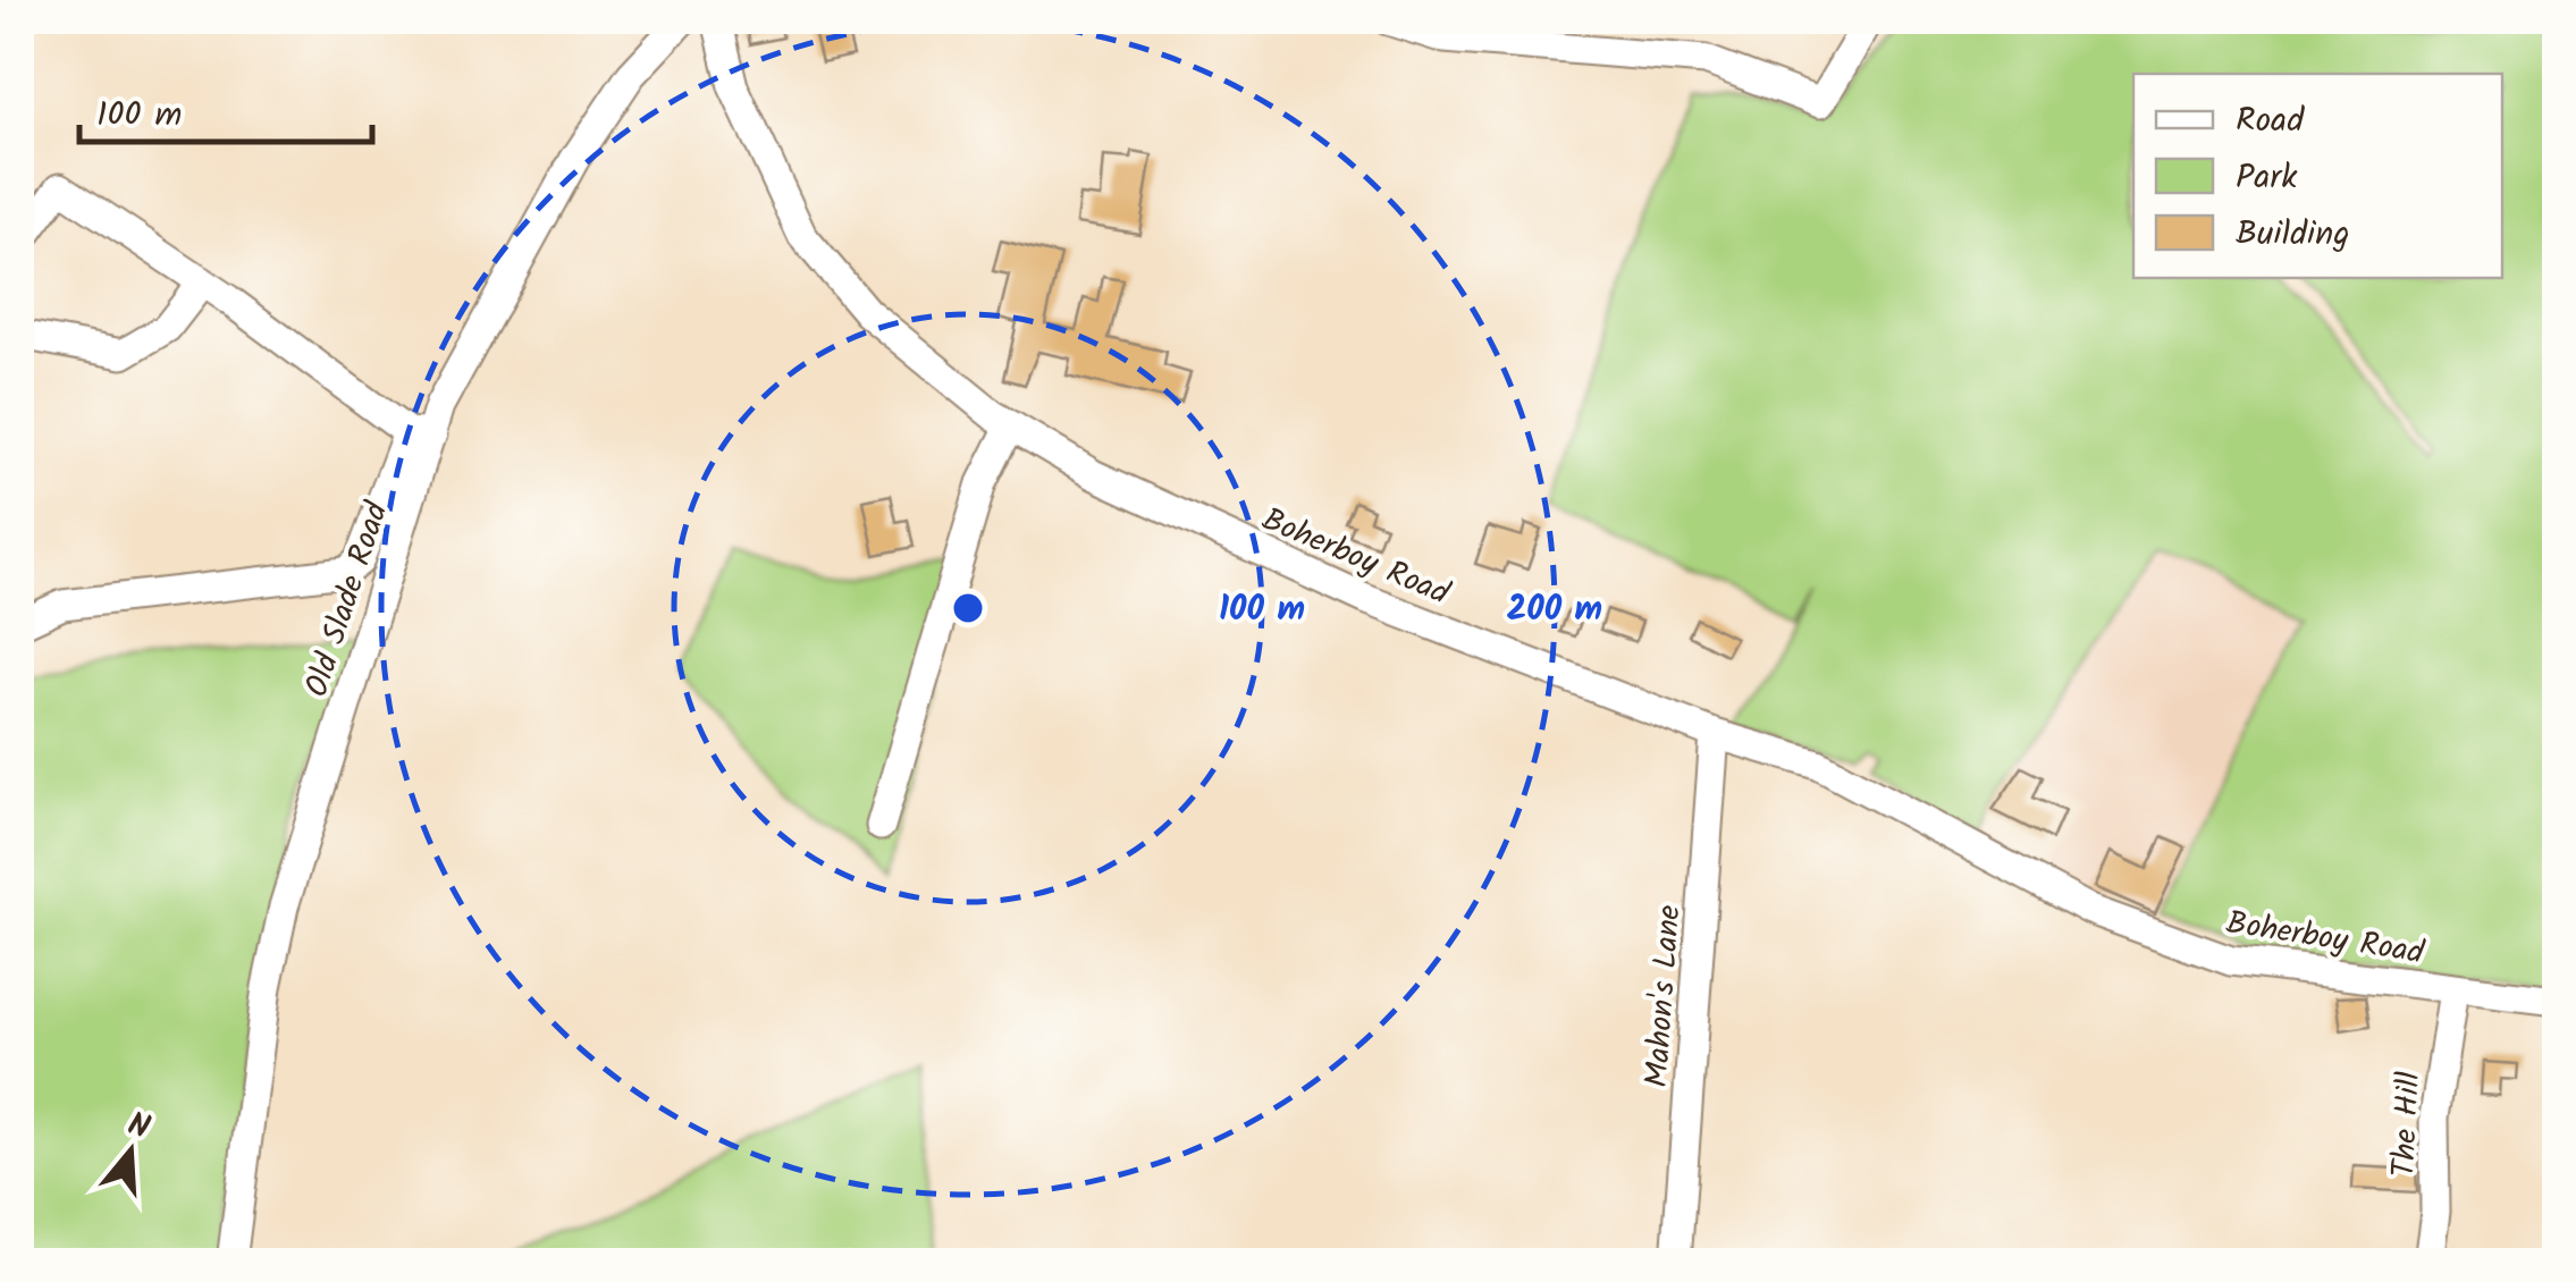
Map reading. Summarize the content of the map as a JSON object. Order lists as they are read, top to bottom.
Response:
{
  "streets": {
    "street": [
      "Boherboy Road",
      "Old Slade Road",
      "Mahon's Lane",
      "The Hill"
    ]
  },
  "crossings": [
    ["Boherboy Road", "Mahon's Lane"],
    ["Boherboy Road", "The Hill"]
  ],
  "legend": ["Road", "Park", "Building"],
  "scale_bar": "100 m",
  "north": "top",
  "rings": ["100 m", "200 m"]
}
